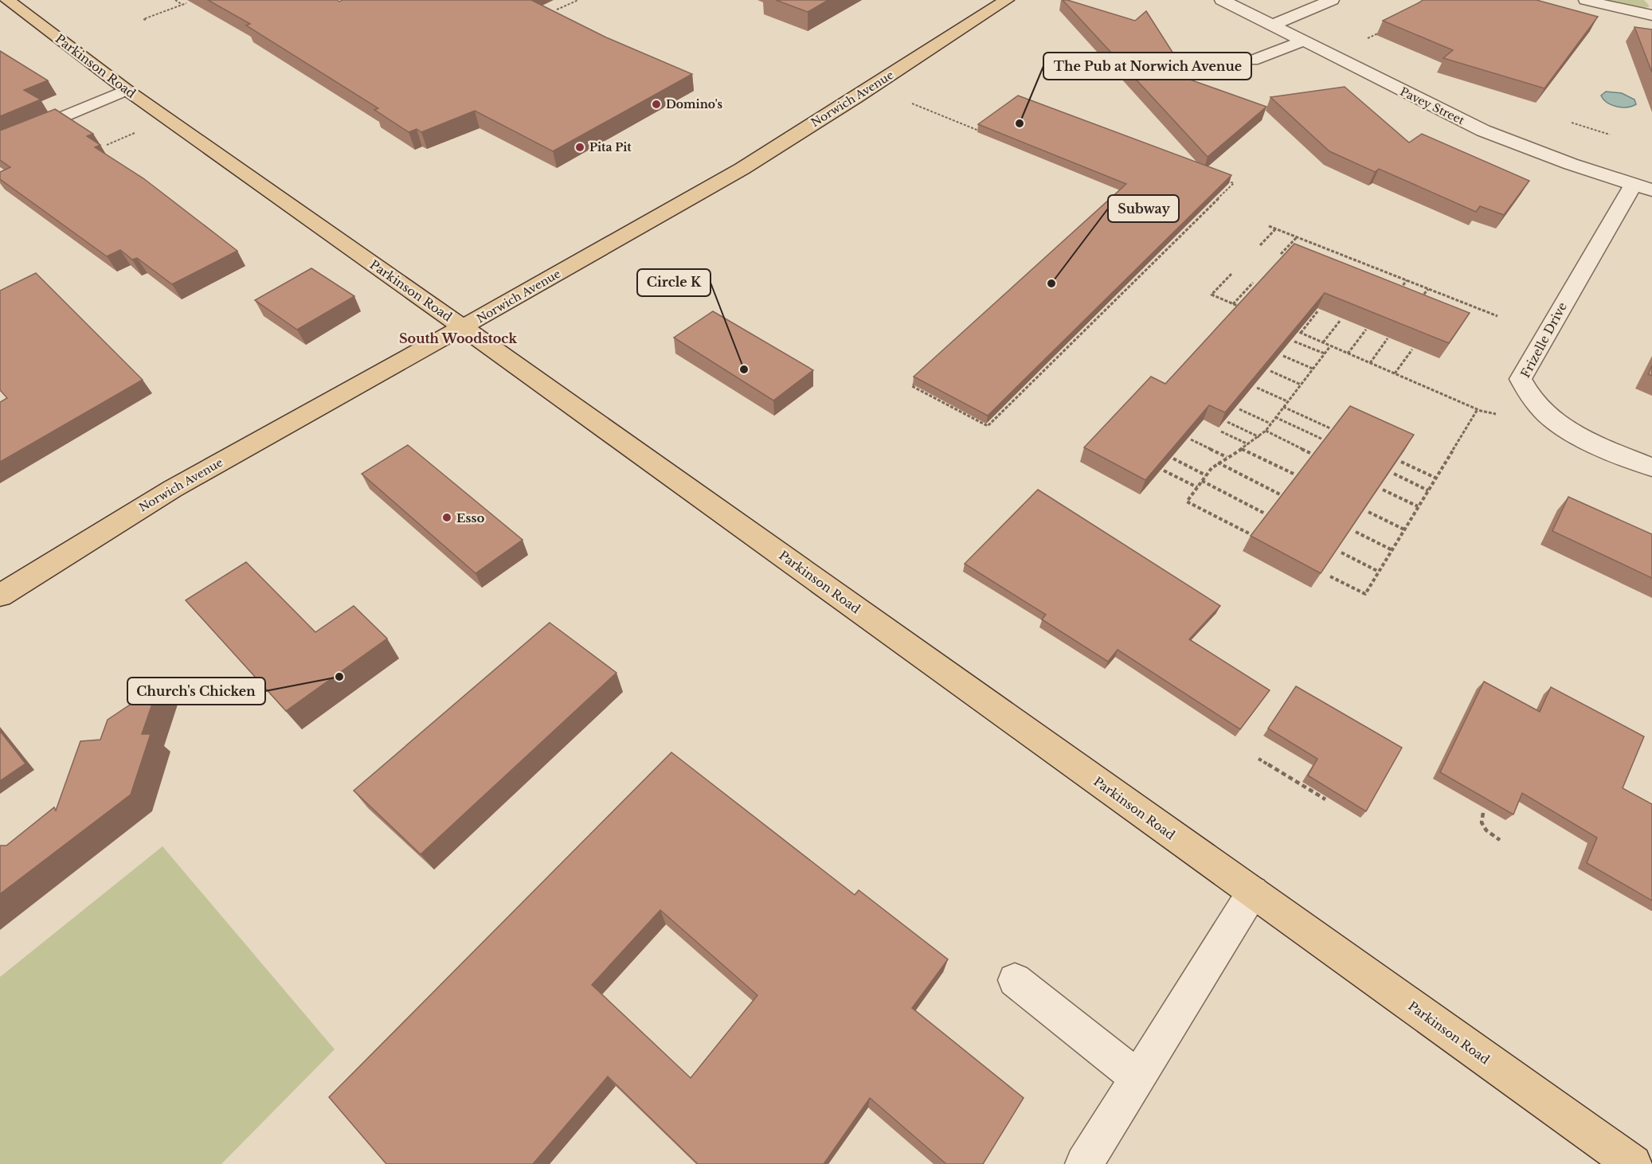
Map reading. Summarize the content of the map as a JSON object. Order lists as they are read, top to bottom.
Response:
{
  "streets": {
    "main road": ["Parkinson Road", "Norwich Avenue"],
    "street": ["Pavey Street", "Frizelle Drive"]
  },
  "crossings": [
    ["Parkinson Road", "Norwich Avenue"],
    ["Pavey Street", "Frizelle Drive"]
  ],
  "districts": ["South Woodstock"],
  "places": [
    "Domino's",
    "The Pub at Norwich Avenue",
    "Pita Pit",
    "Subway",
    "Circle K",
    "Esso",
    "Church's Chicken"
  ]
}
